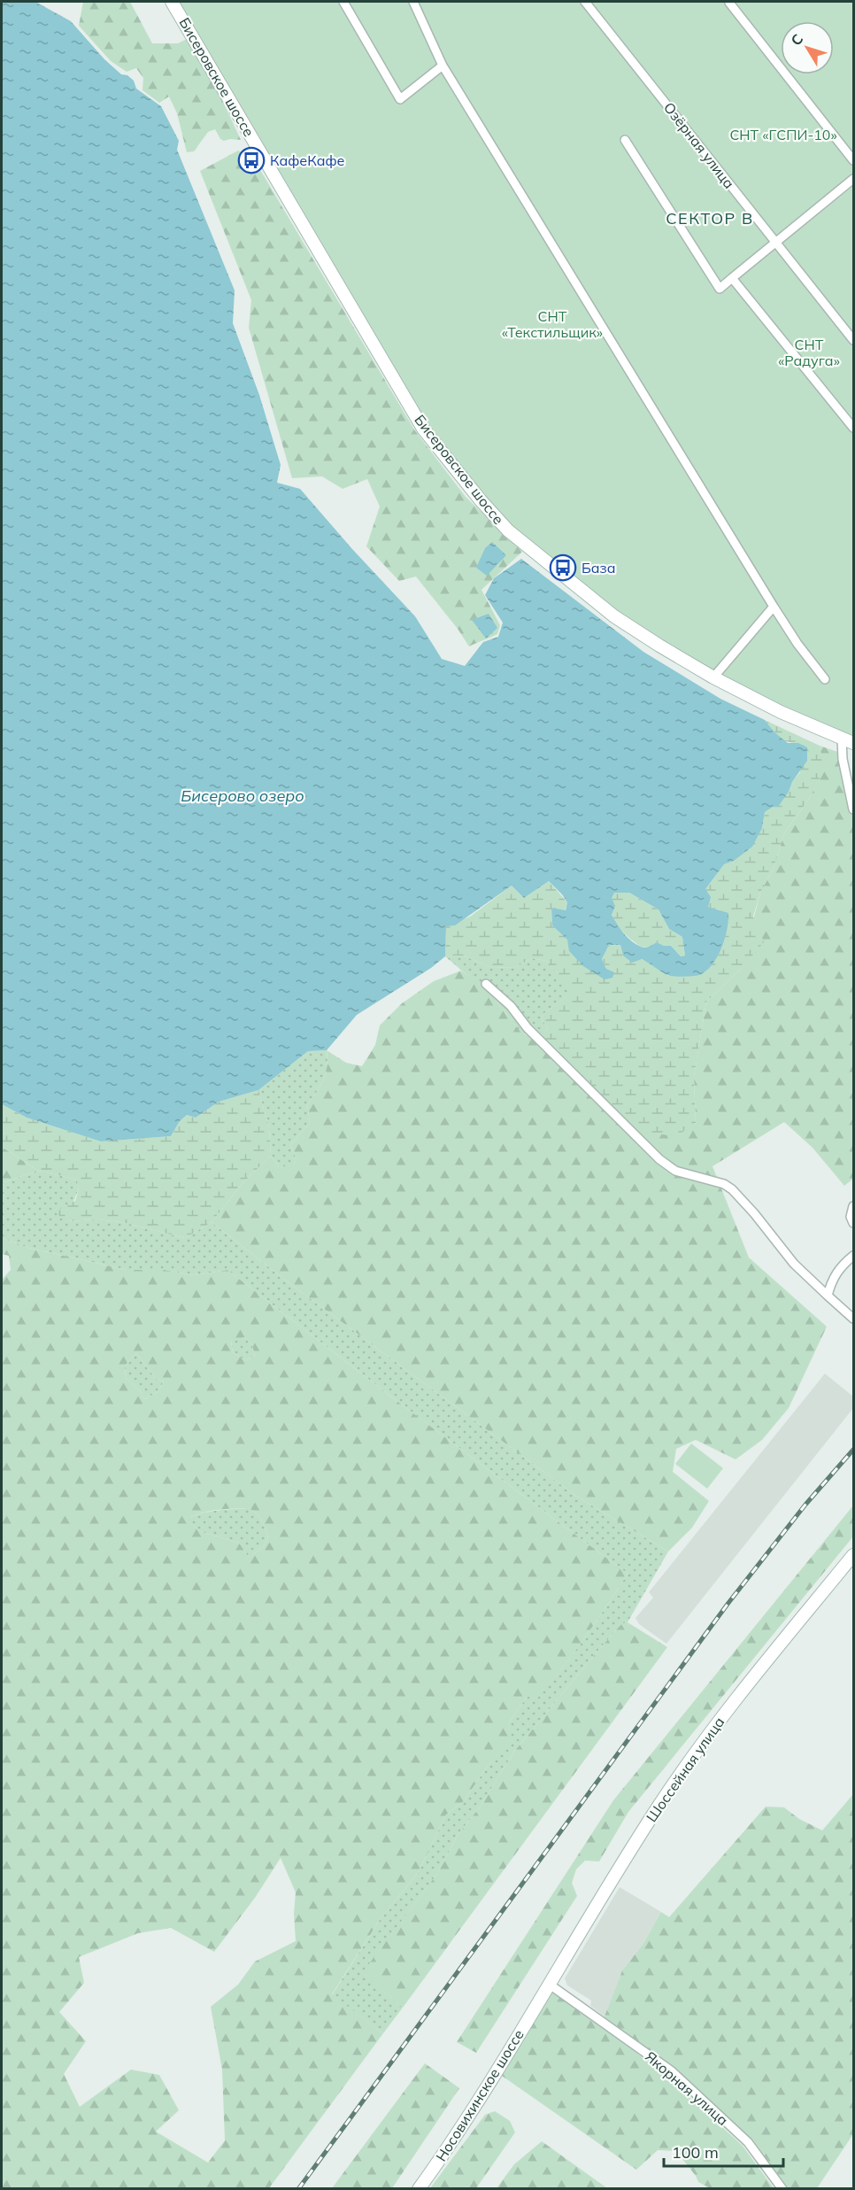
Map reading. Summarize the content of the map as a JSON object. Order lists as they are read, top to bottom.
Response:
{
  "streets": {
    "main road": ["Бисеровское шоссе", "Шоссейная улица", "Носовихинское шоссе"],
    "street": ["Озёрная улица", "Якорная улица"]
  },
  "crossings": [
    ["Шоссейная улица", "Якорная улица"],
    ["Шоссейная улица", "Носовихинское шоссе"]
  ],
  "districts": ["СЕКТОР В"],
  "water": ["Бисерово озеро"],
  "parks": ["СНТ «ГСПИ-10»", "СНТ «Текстильщик»", "СНТ «Радуга»"],
  "places": {
    "bus stop": ["КафеКафе", "База"]
  },
  "scale_bar": "100 m",
  "north": "top left"
}
